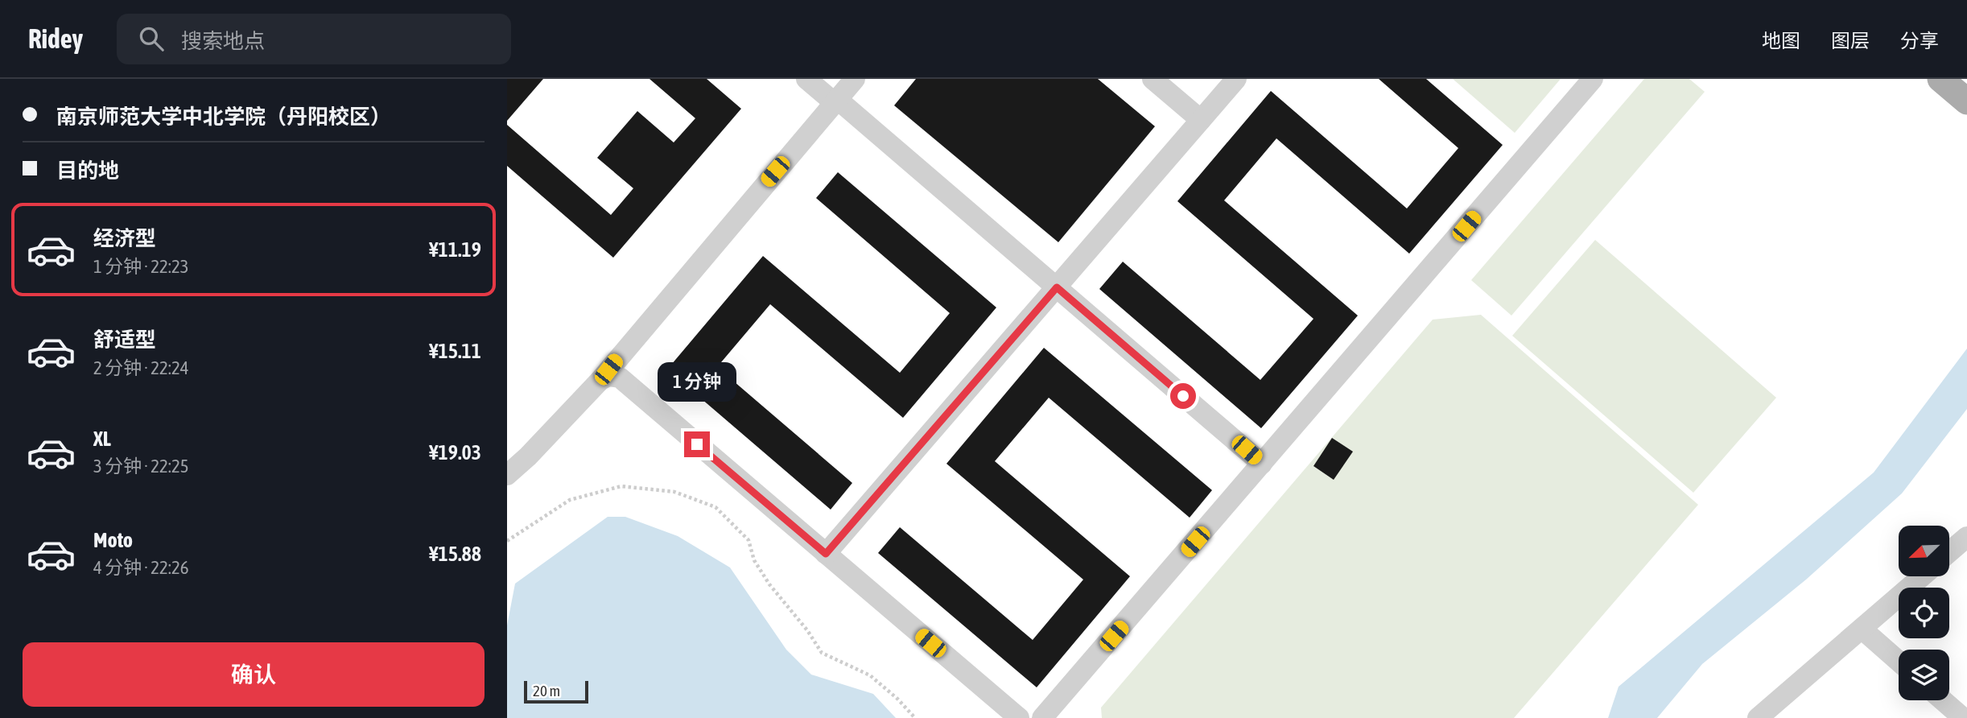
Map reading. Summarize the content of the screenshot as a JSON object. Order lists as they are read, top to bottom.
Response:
{
  "scale_bar": "20 m",
  "north": "bottom left",
  "page": {
    "header": "Ridey",
    "search": "搜索地点",
    "nav": ["地图", "图层", "分享"],
    "banner": ["南京师范大学中北学院（丹阳校区）", "目的地"],
    "list": [
      {
        "name": "经济型",
        "note": "1 分钟 · 22:23",
        "value": "¥11.19"
      },
      {
        "name": "舒适型",
        "note": "2 分钟 · 22:24",
        "value": "¥15.11"
      },
      {
        "name": "XL",
        "note": "3 分钟 · 22:25",
        "value": "¥19.03"
      },
      {
        "name": "Moto",
        "note": "4 分钟 · 22:26",
        "value": "¥15.88"
      }
    ],
    "bubble": "1 分钟",
    "buttons": "确认",
    "scale": "20 m"
  }
}
